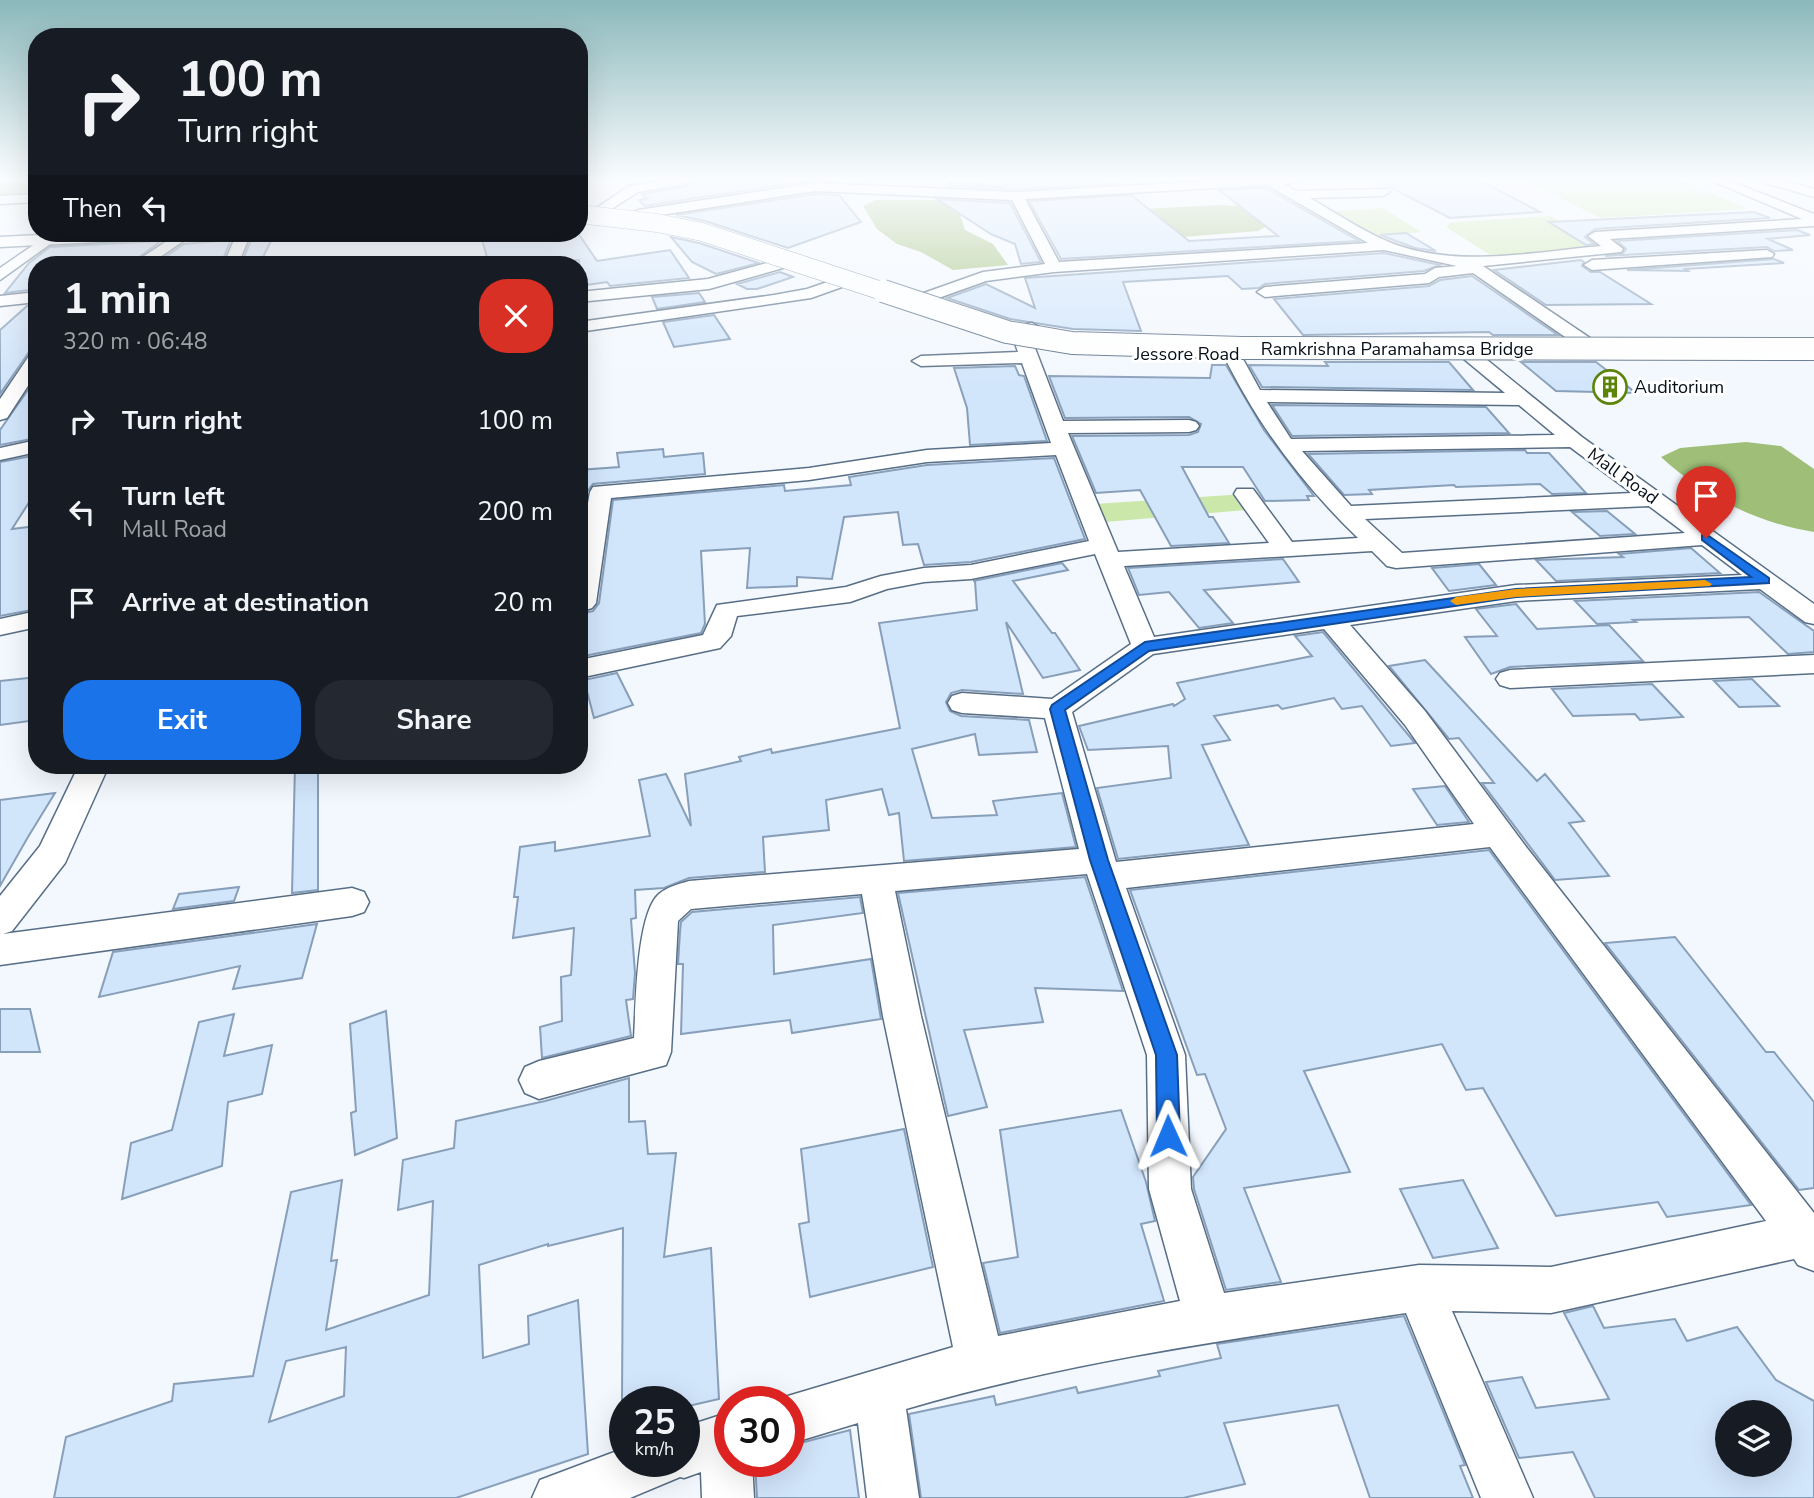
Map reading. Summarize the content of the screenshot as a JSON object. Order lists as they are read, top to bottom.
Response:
{
  "streets": {
    "main road": ["Ramkrishna Paramahamsa Bridge", "Jessore Road"],
    "street": ["Mall Road"]
  },
  "crossings": [
    ["Ramkrishna Paramahamsa Bridge", "Jessore Road"],
    ["Jessore Road", "Mall Road"]
  ],
  "places": {
    "building": ["Auditorium"]
  },
  "page": {
    "turn": ["100 m", "Turn right"],
    "then": "Then",
    "heading": ["1 min", "320 m · 06:48"],
    "list": [
      {
        "name": "Turn right",
        "value": "100 m"
      },
      {
        "name": "Turn left",
        "note": "Mall Road",
        "value": "200 m"
      },
      {
        "name": "Arrive at destination",
        "value": "20 m"
      }
    ],
    "buttons": ["Exit", "Share"],
    "speed": "25 km/h",
    "limit": "30"
  }
}
